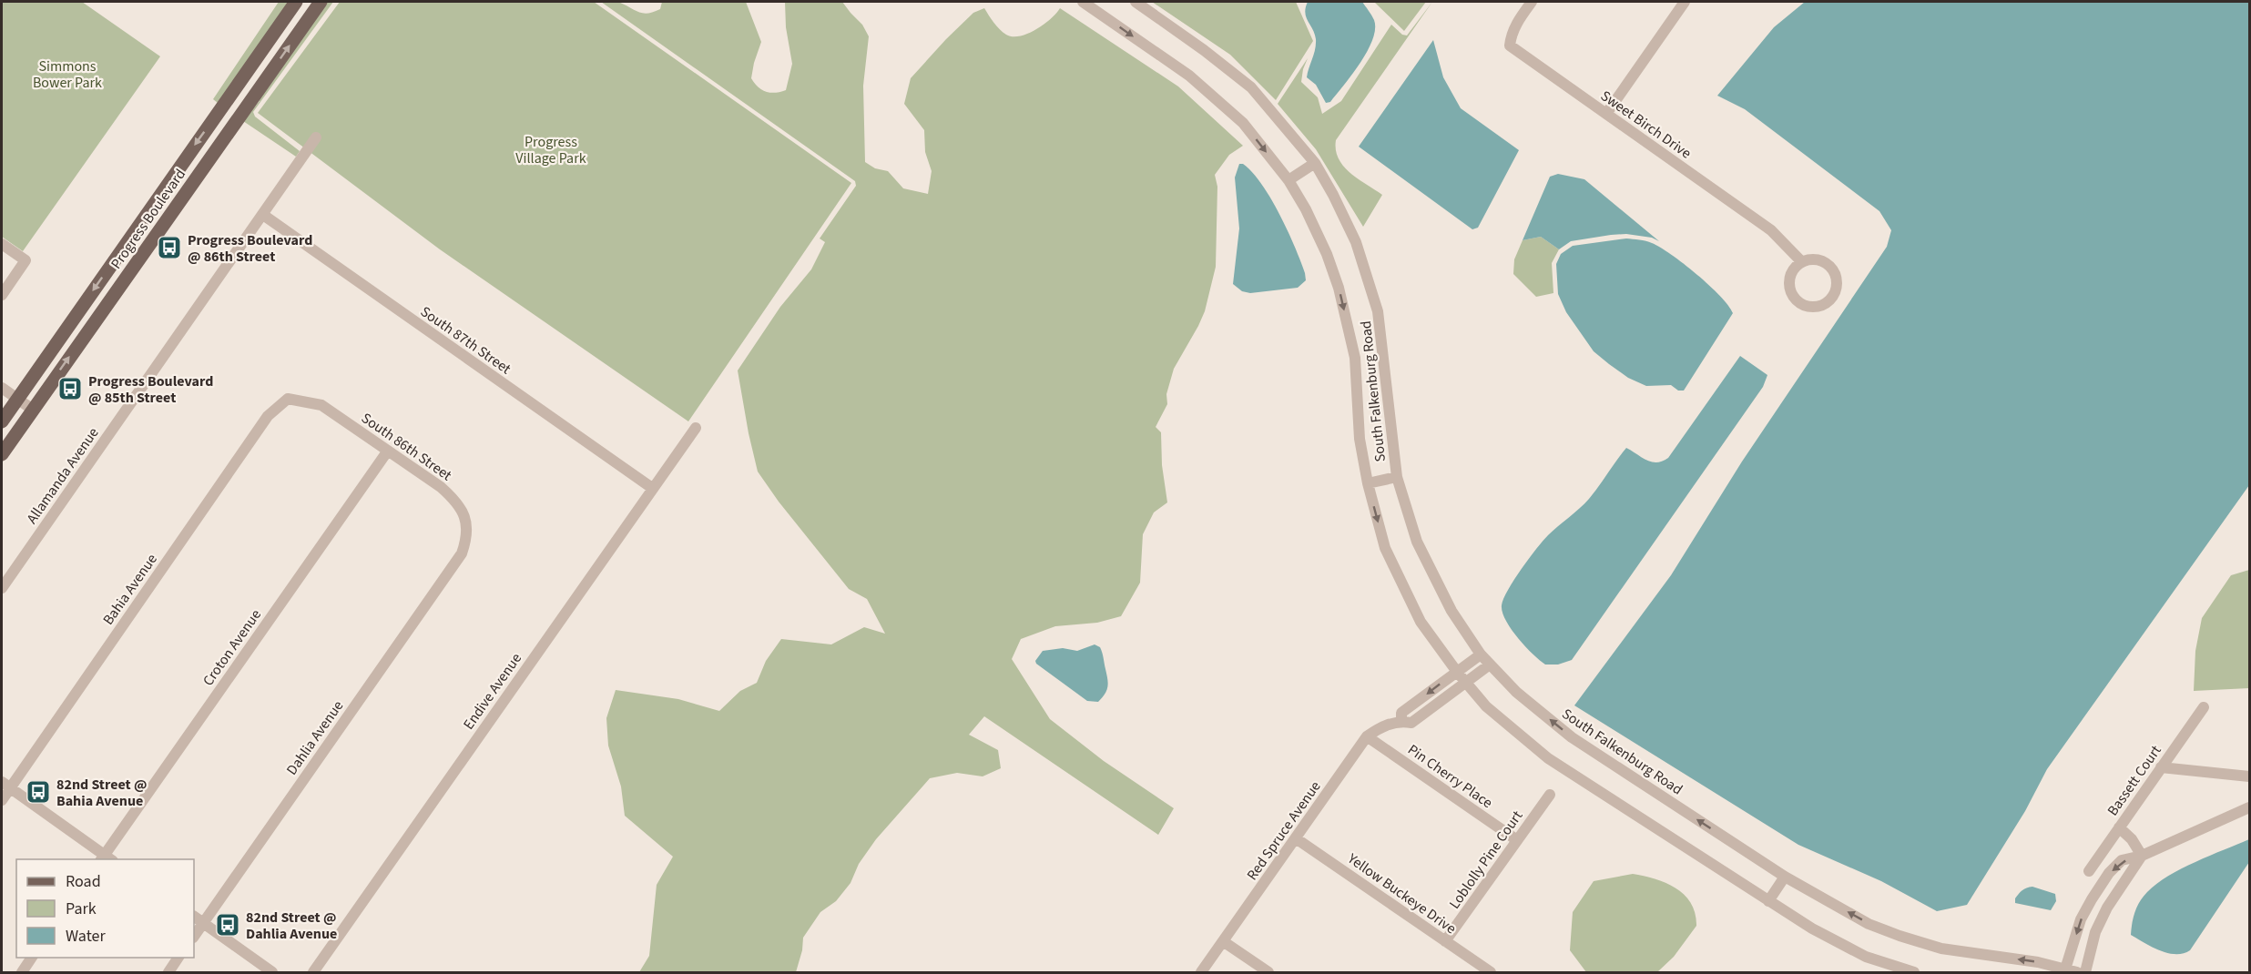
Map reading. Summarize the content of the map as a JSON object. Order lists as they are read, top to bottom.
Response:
{
  "streets": {
    "main road": ["Progress Boulevard"],
    "street": [
      "Sweet Birch Drive",
      "South 87th Street",
      "South Falkenburg Road",
      "South 86th Street",
      "Allamanda Avenue",
      "Bahia Avenue",
      "Croton Avenue",
      "Endive Avenue",
      "Dahlia Avenue",
      "Pin Cherry Place",
      "Bassett Court",
      "Red Spruce Avenue",
      "Loblolly Pine Court",
      "Yellow Buckeye Drive"
    ]
  },
  "crossings": [
    ["South 87th Street", "Allamanda Avenue"],
    ["South 87th Street", "Endive Avenue"],
    ["South Falkenburg Road", "Red Spruce Avenue"],
    ["South 86th Street", "Bahia Avenue"],
    ["South 86th Street", "Croton Avenue"],
    ["South 86th Street", "Dahlia Avenue"],
    ["Pin Cherry Place", "Red Spruce Avenue"],
    ["Pin Cherry Place", "Loblolly Pine Court"],
    ["Red Spruce Avenue", "Yellow Buckeye Drive"],
    ["Loblolly Pine Court", "Yellow Buckeye Drive"]
  ],
  "parks": ["Simmons Bower Park", "Progress Village Park"],
  "places": {
    "bus stop": [
      "Progress Boulevard @ 86th Street",
      "Progress Boulevard @ 85th Street",
      "82nd Street @ Bahia Avenue",
      "82nd Street @ Dahlia Avenue"
    ]
  },
  "legend": ["Road", "Park", "Water"]
}
